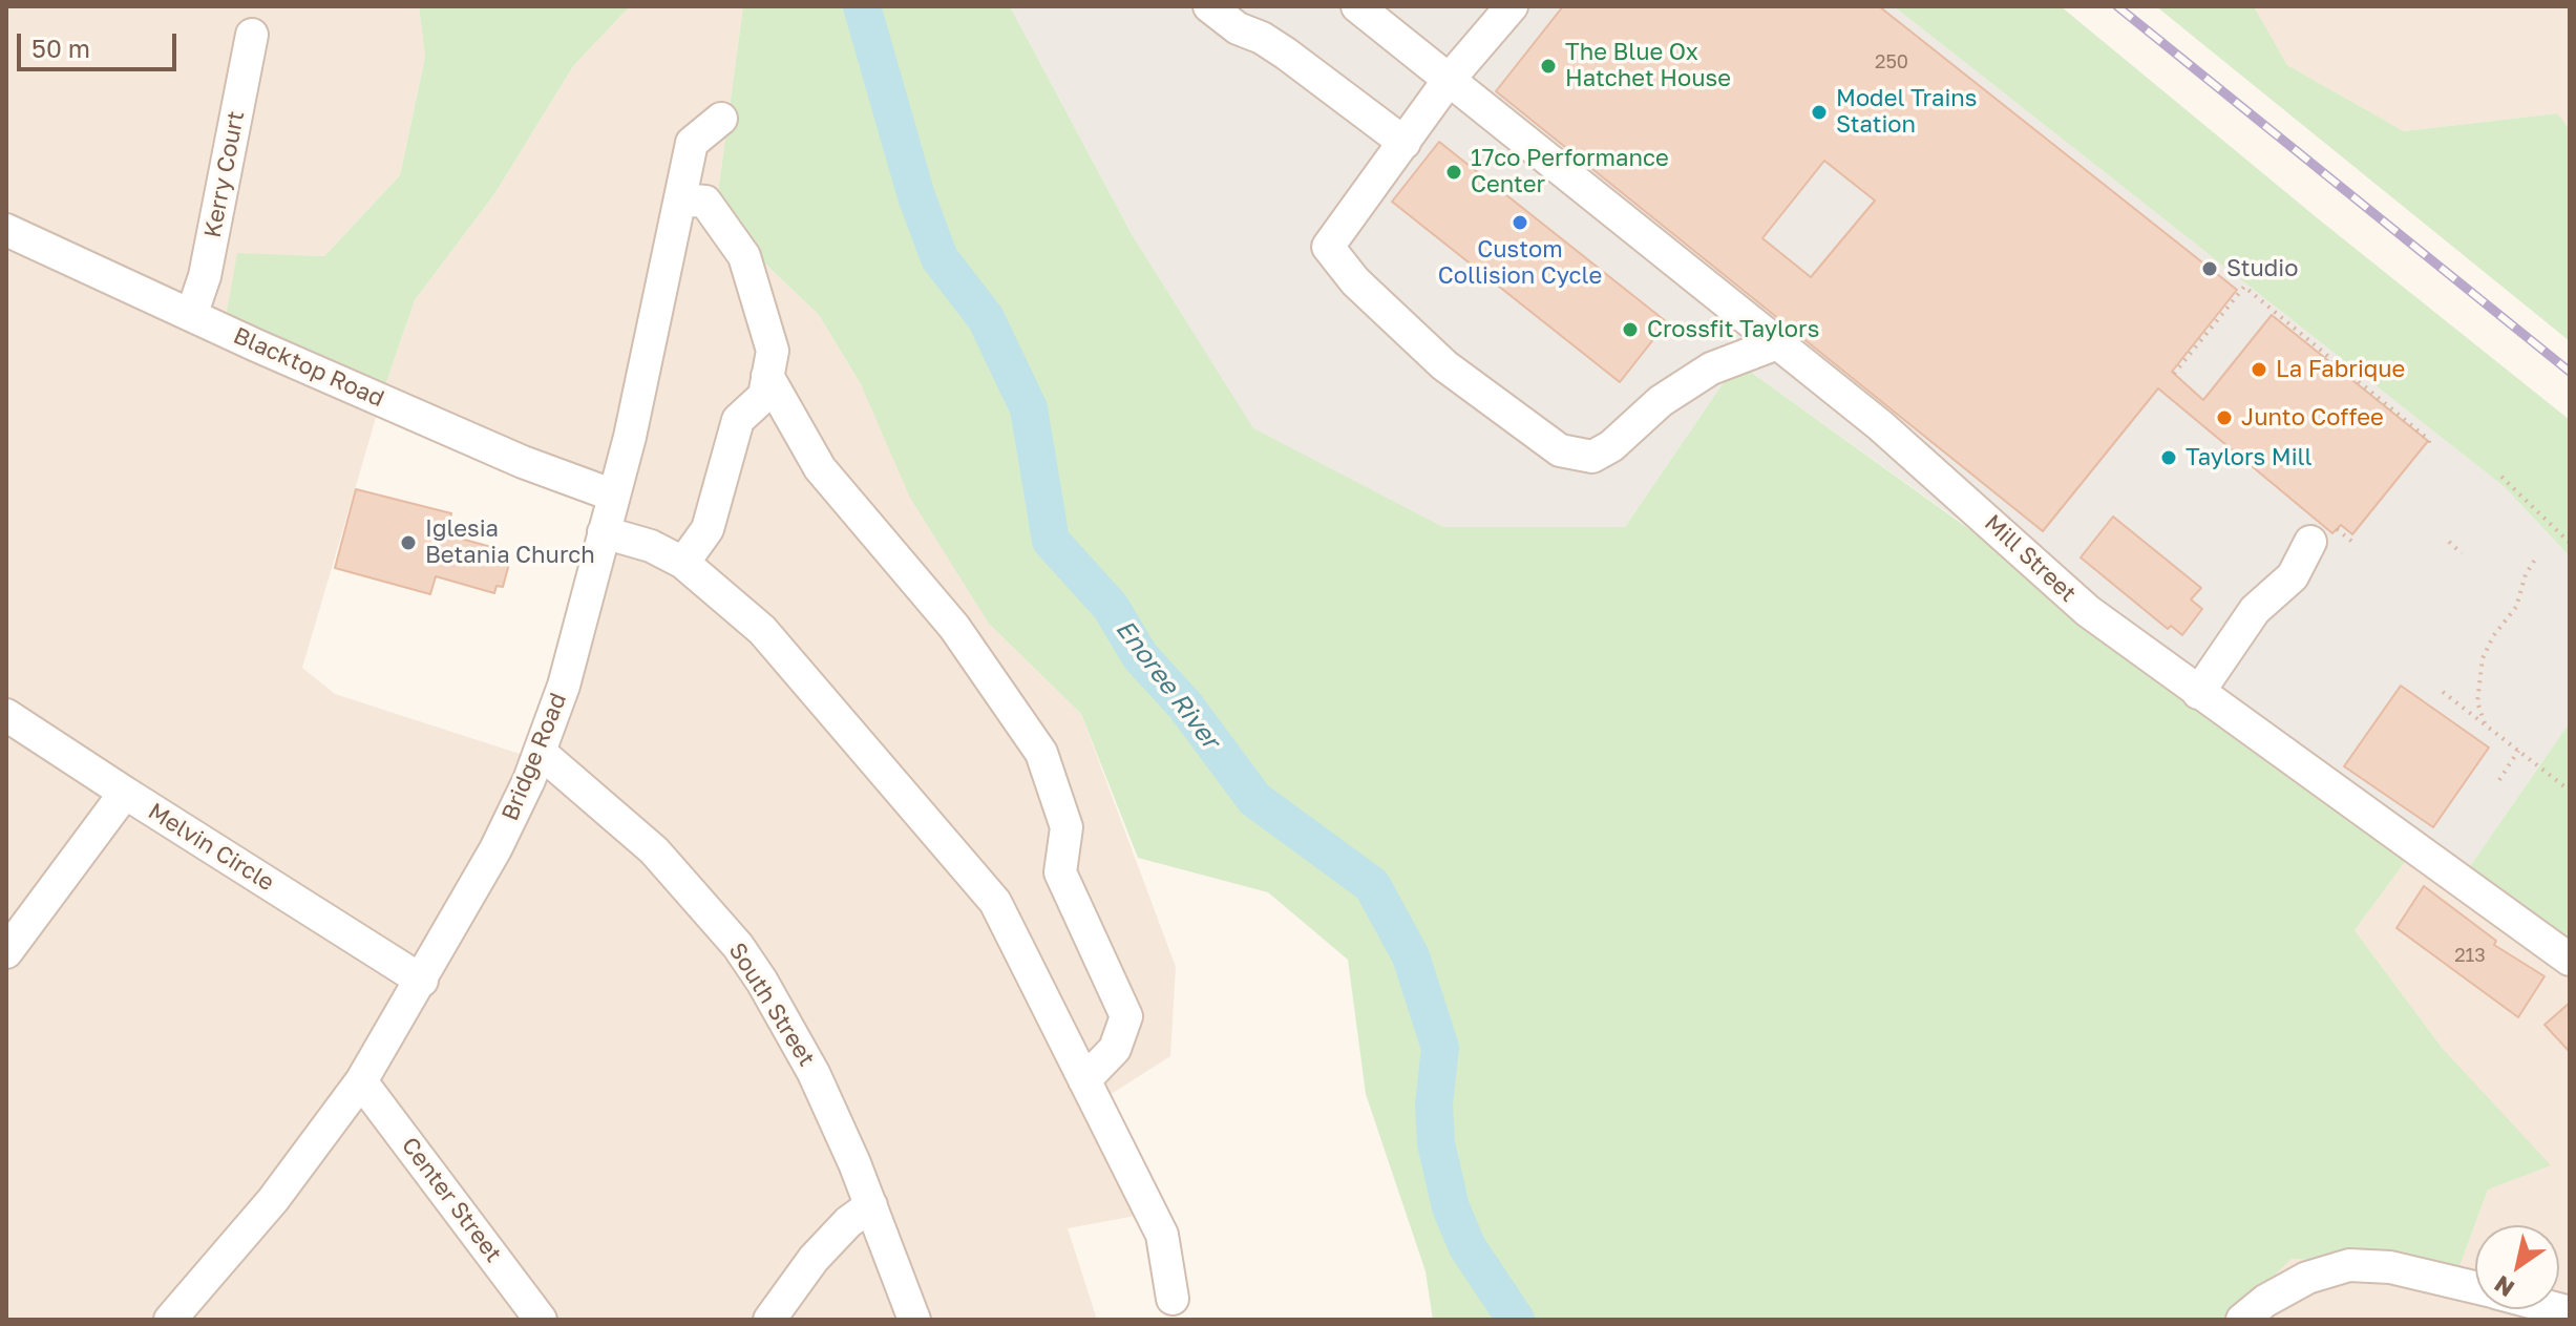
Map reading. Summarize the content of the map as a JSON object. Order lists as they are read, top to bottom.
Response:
{
  "streets": {
    "street": [
      "Kerry Court",
      "Blacktop Road",
      "Mill Street",
      "Bridge Road",
      "Melvin Circle",
      "South Street",
      "Center Street"
    ]
  },
  "crossings": [
    ["Kerry Court", "Blacktop Road"],
    ["Blacktop Road", "Bridge Road"],
    ["Bridge Road", "Melvin Circle"],
    ["Bridge Road", "South Street"],
    ["Bridge Road", "Center Street"]
  ],
  "water": ["Enoree River"],
  "places": [
    "The Blue Ox Hatchet House",
    "Model Trains Station",
    "17co Performance Center",
    "Custom Collision Cycle",
    "Studio",
    "Crossfit Taylors",
    "La Fabrique",
    "Junto Coffee",
    "Taylors Mill",
    "Iglesia Betania Church"
  ],
  "house_numbers": ["250", "213"],
  "scale_bar": "50 m",
  "north": "bottom left"
}
